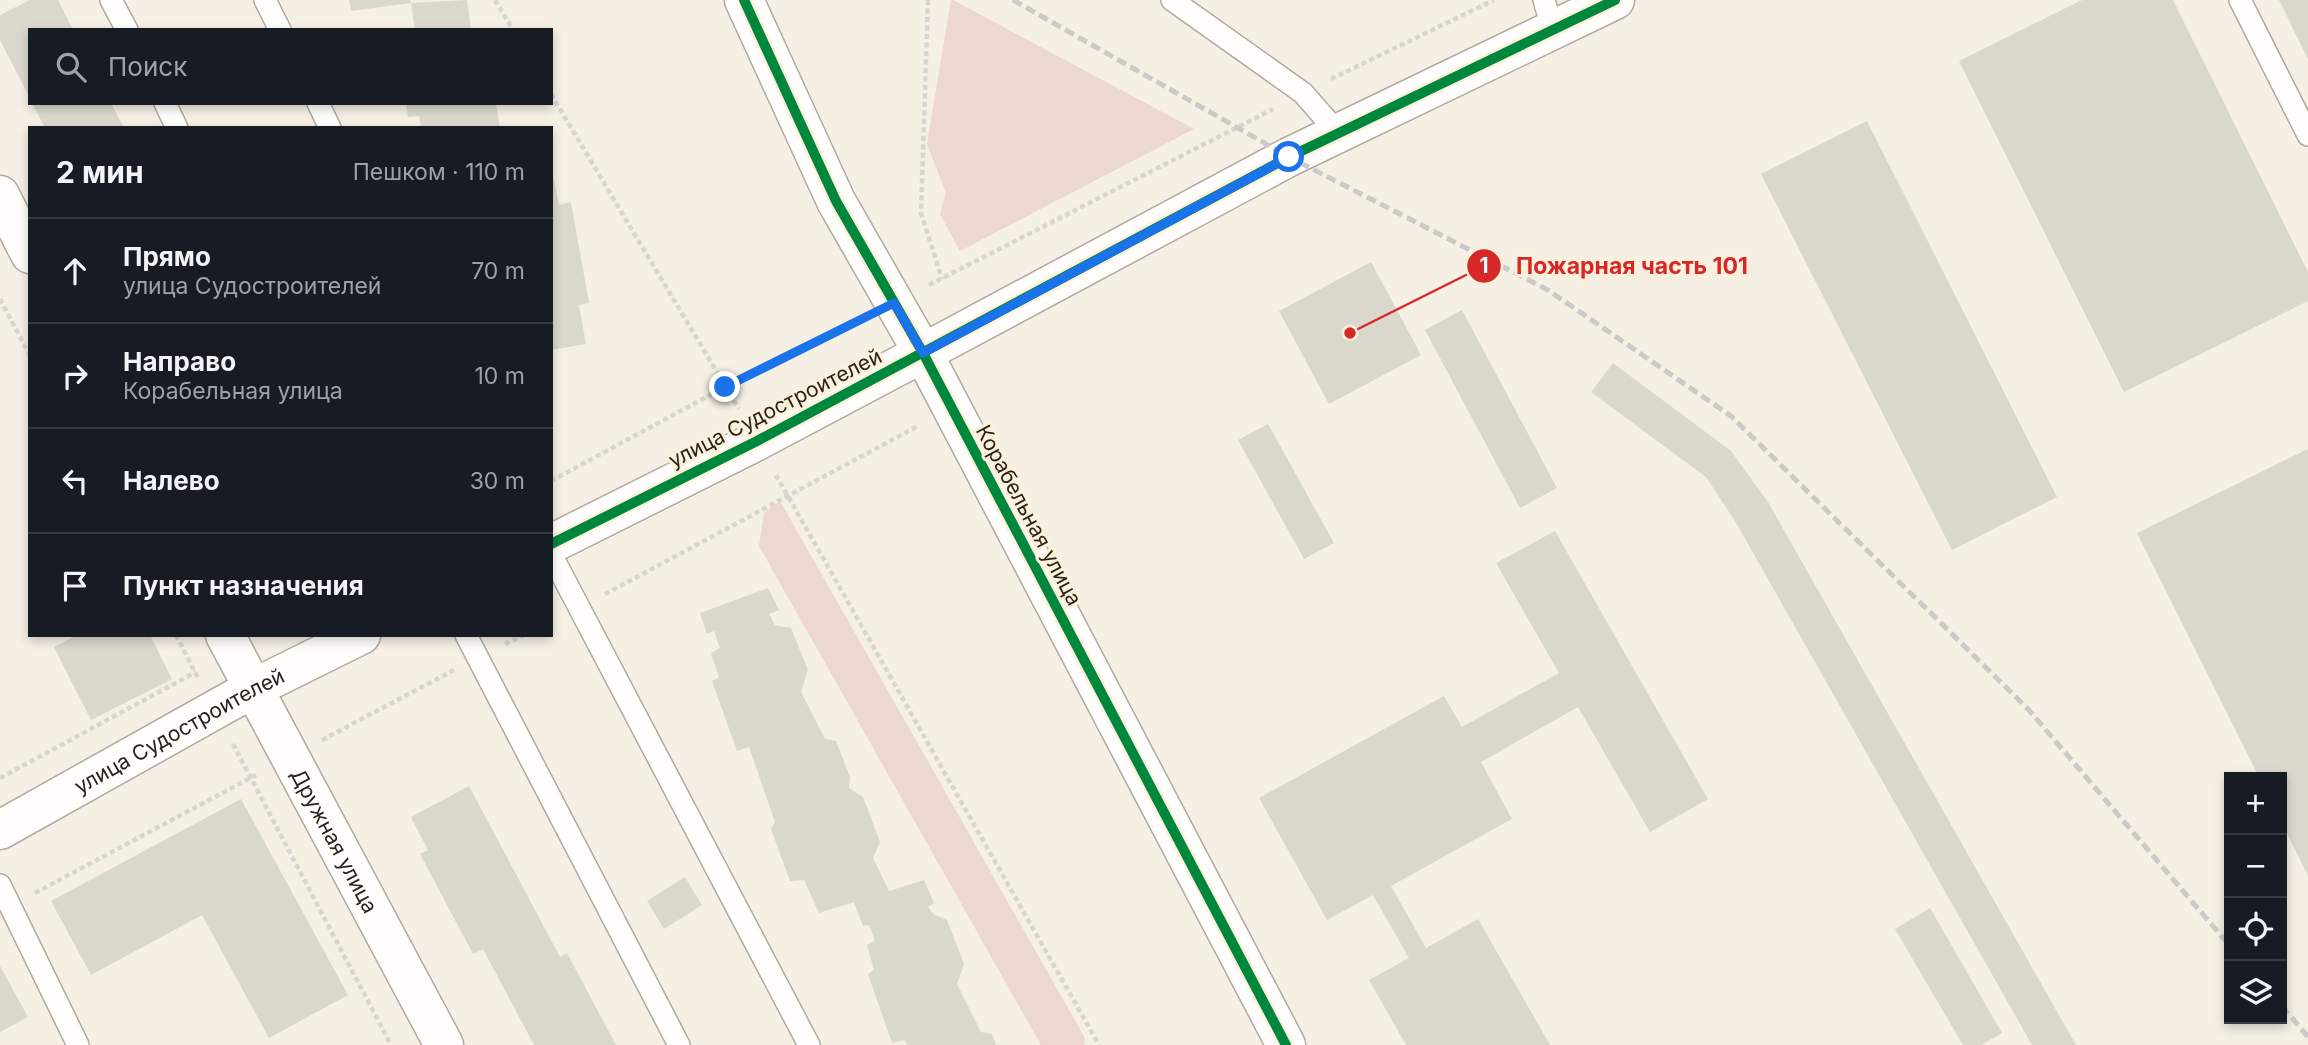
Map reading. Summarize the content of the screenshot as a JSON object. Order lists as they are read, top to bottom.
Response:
{
  "streets": {
    "street": ["улица Судостроителей", "Корабельная улица", "Дружная улица"]
  },
  "crossings": [
    ["улица Судостроителей", "Корабельная улица"],
    ["улица Судостроителей", "Дружная улица"]
  ],
  "places": ["Пожарная часть 101"],
  "page": {
    "search": "Поиск",
    "heading": ["2 мин", "Пешком · 110 m"],
    "list": [
      ["Прямо", "улица Судостроителей", "70 m"],
      ["Направо", "Корабельная улица", "10 m"],
      ["Налево", "30 m"],
      "Пункт назначения"
    ],
    "map_buttons": ["+", "−"]
  }
}
